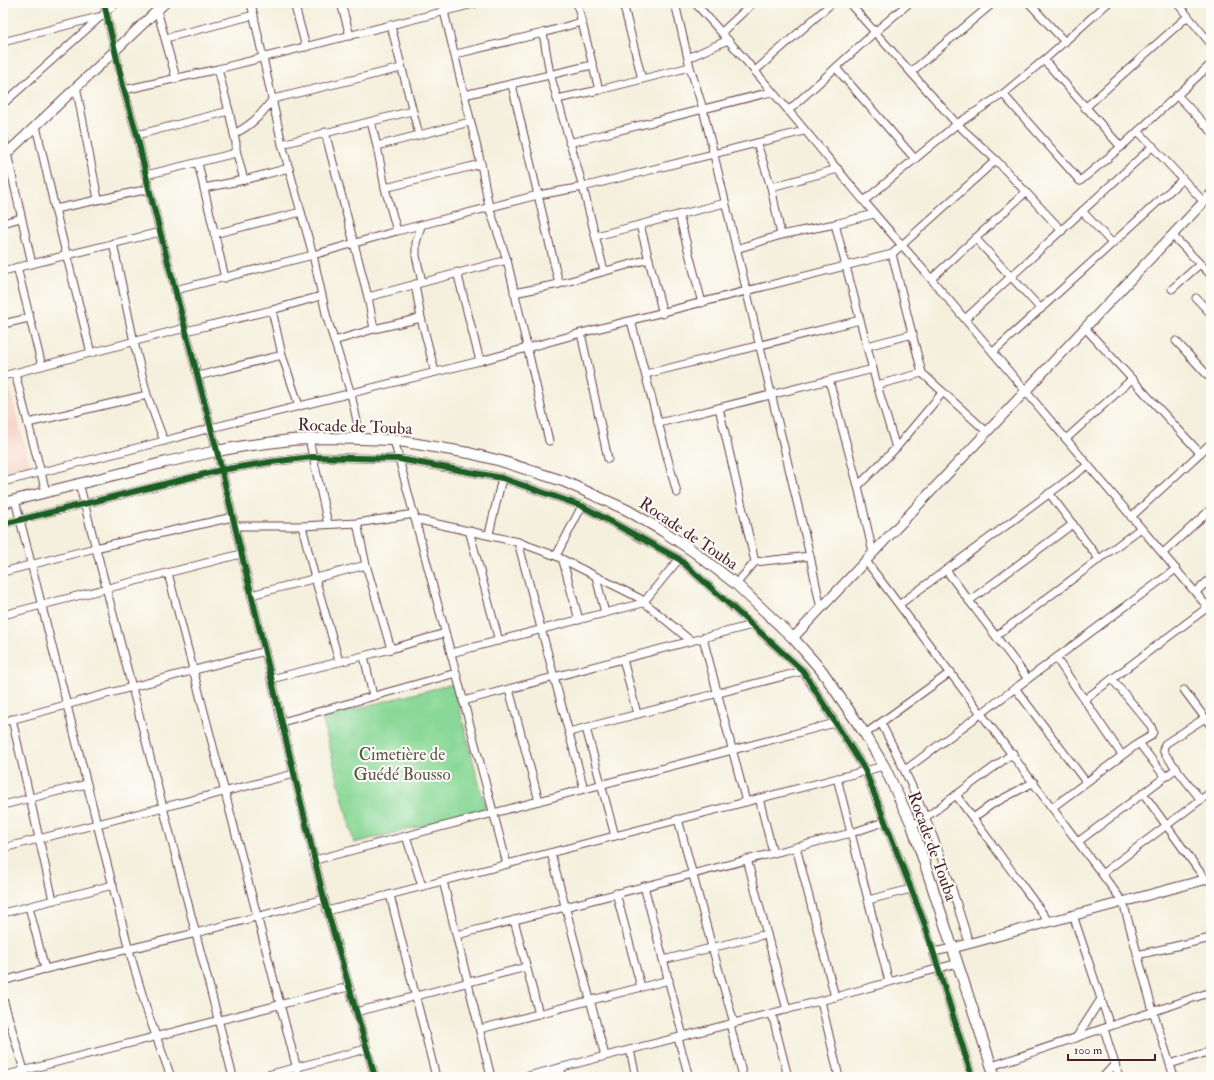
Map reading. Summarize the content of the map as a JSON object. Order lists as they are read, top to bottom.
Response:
{
  "streets": {
    "main road": ["Rocade de Touba"]
  },
  "parks": ["Cimetière de Guédé Bousso"],
  "scale_bar": "100 m"
}
